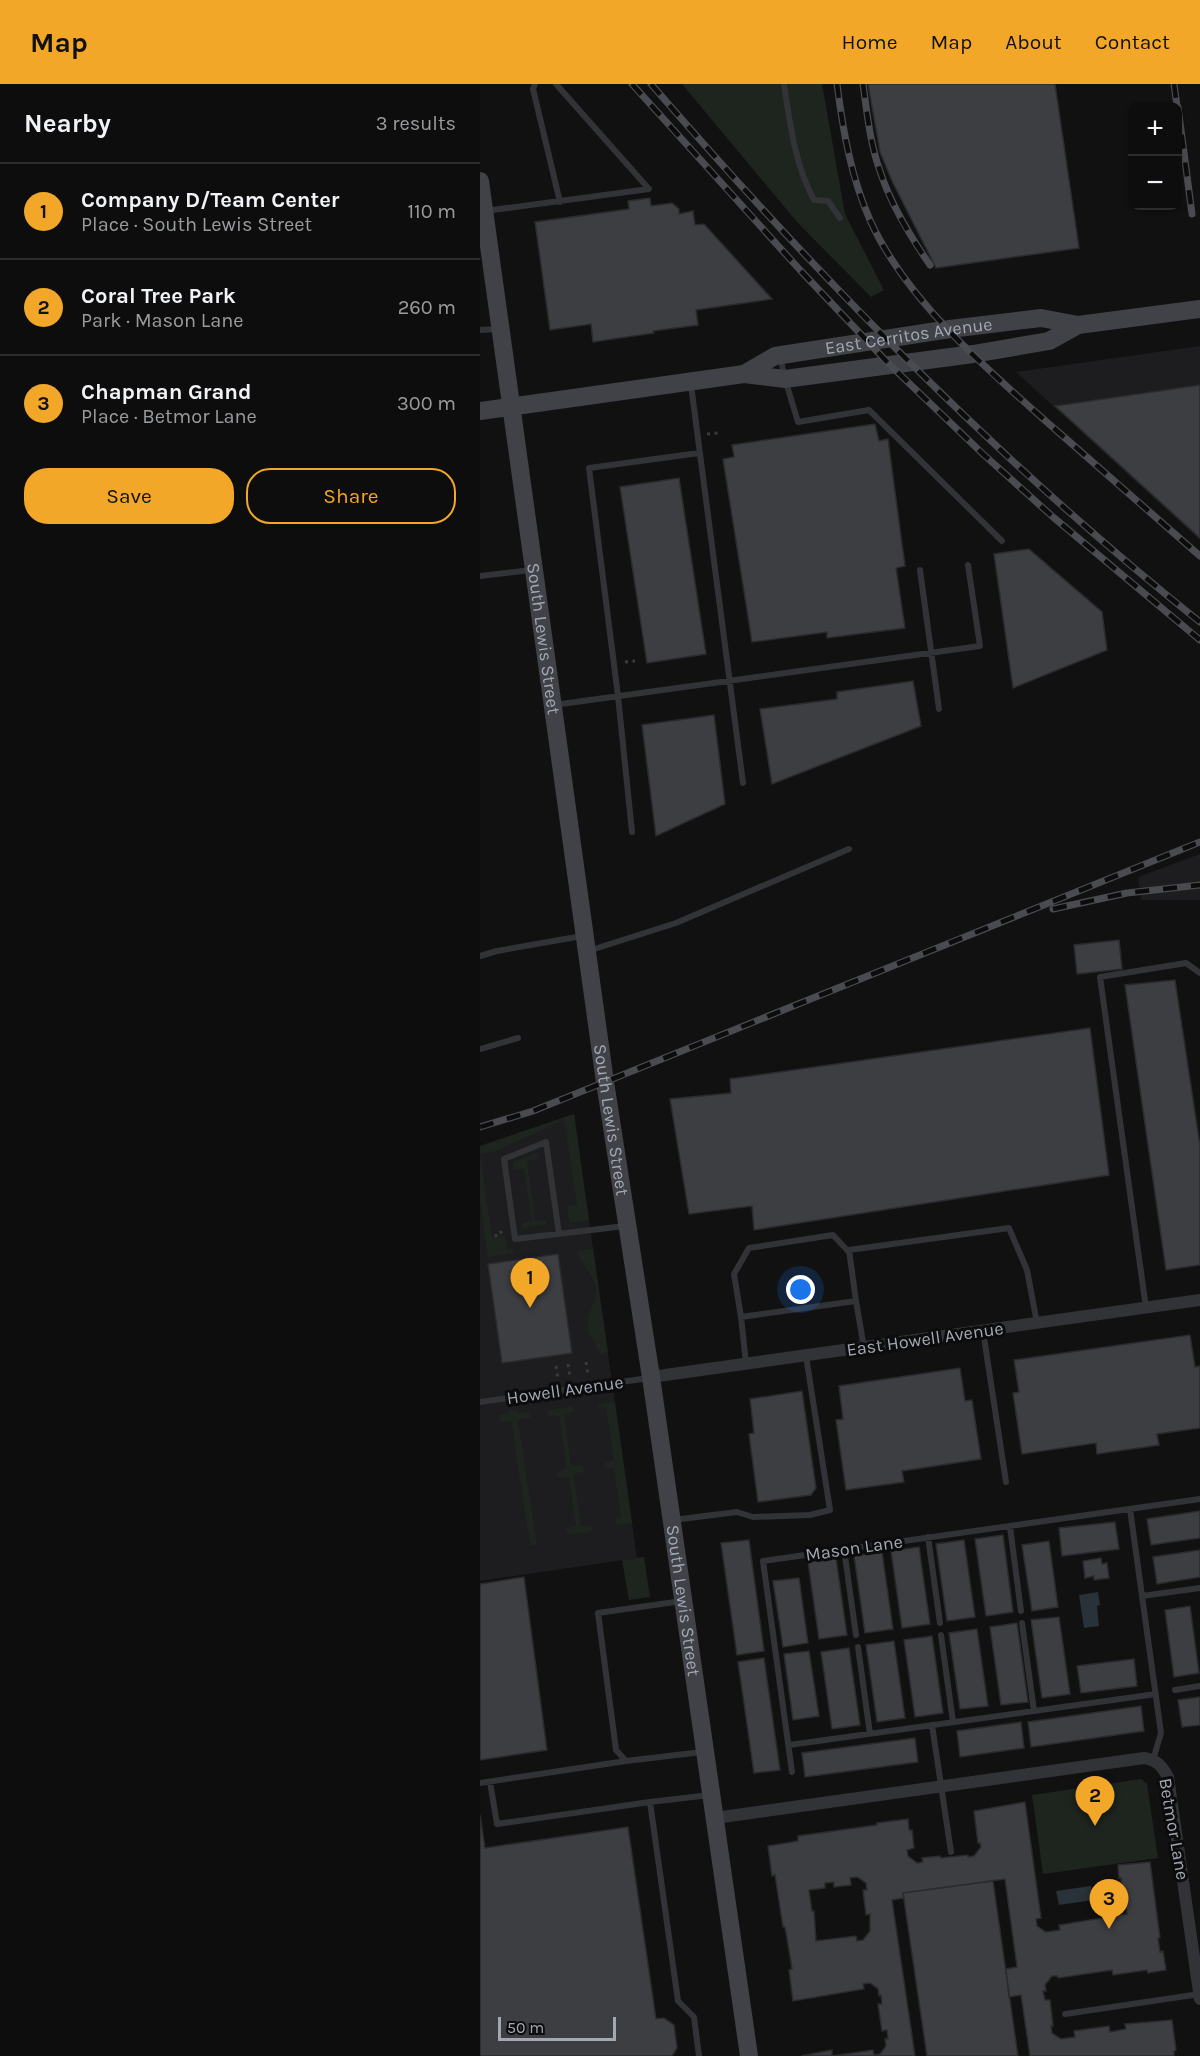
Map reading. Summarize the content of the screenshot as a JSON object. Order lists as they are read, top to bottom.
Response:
{
  "streets": {
    "main road": ["East Cerritos Avenue", "South Lewis Street"],
    "street": ["East Howell Avenue", "Betmor Lane"],
    "lane": ["Howell Avenue", "Mason Lane"]
  },
  "crossings": [
    ["East Cerritos Avenue", "South Lewis Street"],
    ["South Lewis Street", "East Howell Avenue"],
    ["South Lewis Street", "Howell Avenue"],
    ["East Howell Avenue", "Howell Avenue"]
  ],
  "scale_bar": "50 m",
  "page": {
    "header": "Map",
    "nav": [
      "Home",
      "Map",
      "About",
      "Contact"
    ],
    "heading": ["Nearby", "3 results"],
    "map_buttons": ["+", "−"],
    "list": [
      {
        "mark": "1",
        "name": "Company D/Team Center",
        "note": "Place · South Lewis Street",
        "value": "110 m"
      },
      {
        "mark": "2",
        "name": "Coral Tree Park",
        "note": "Park · Mason Lane",
        "value": "260 m"
      },
      {
        "mark": "3",
        "name": "Chapman Grand",
        "note": "Place · Betmor Lane",
        "value": "300 m"
      }
    ],
    "buttons": ["Save", "Share"],
    "pins": ["1", "2", "3"],
    "scale": "50 m"
  }
}
